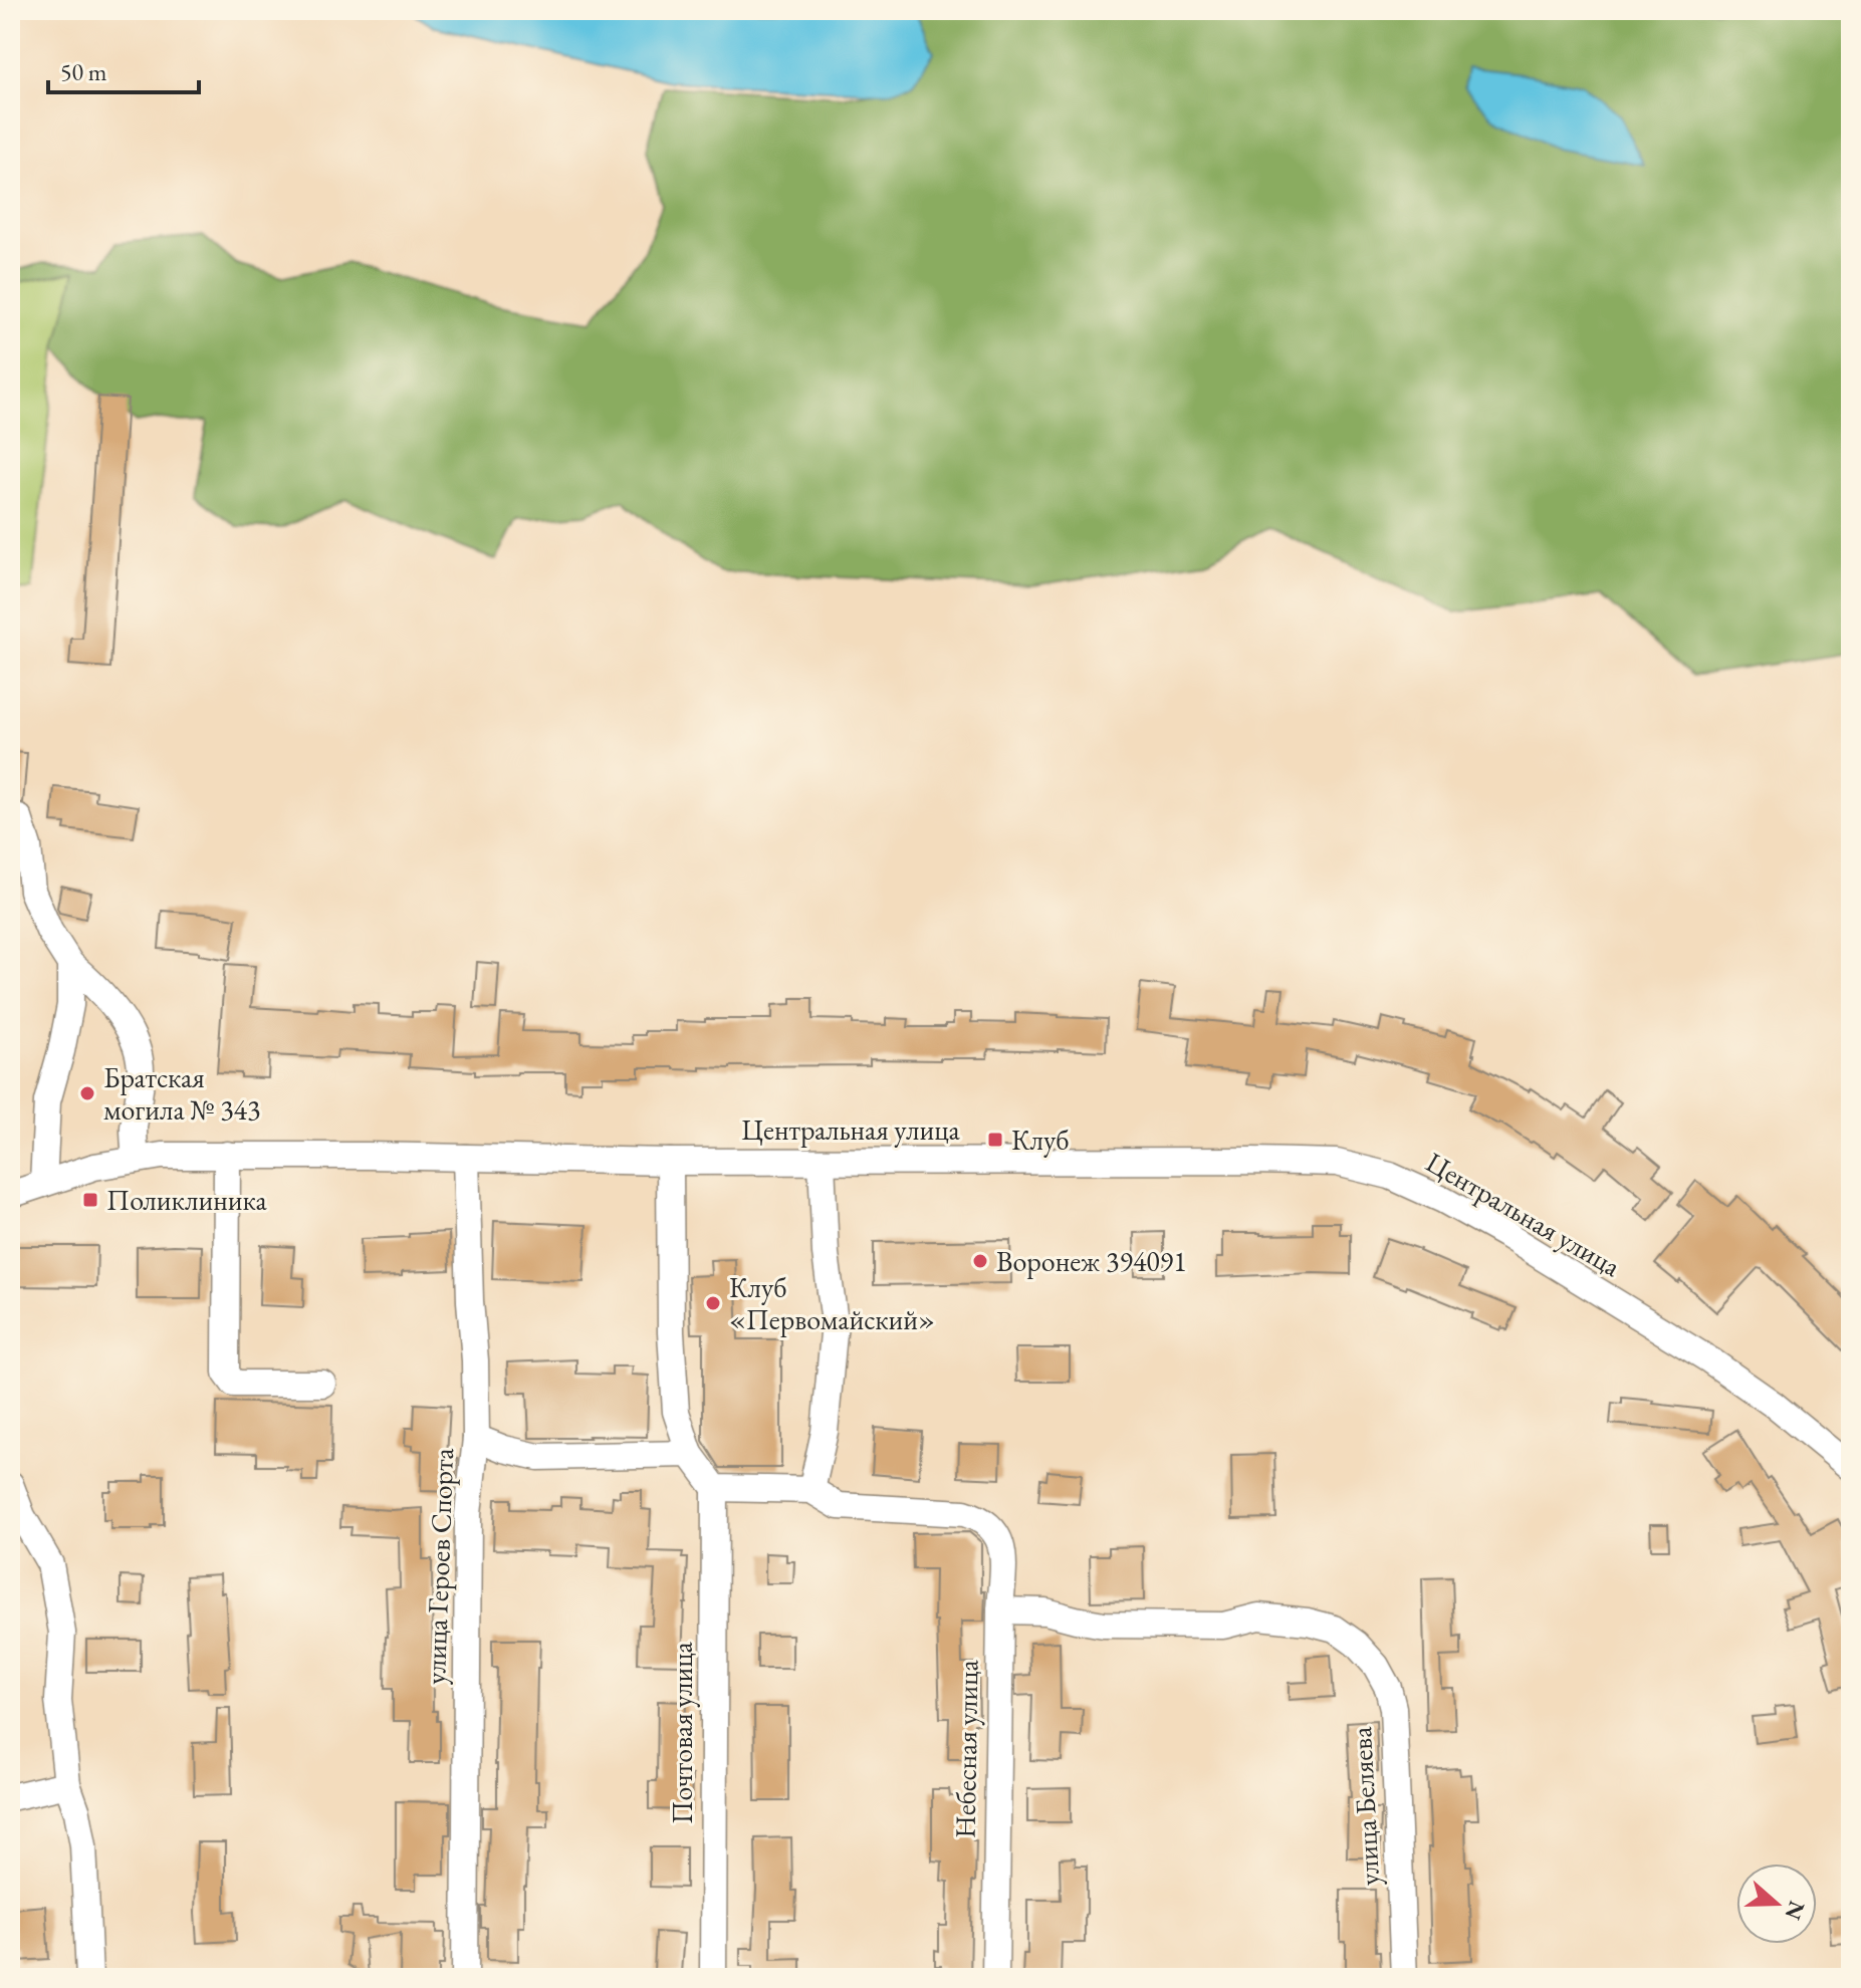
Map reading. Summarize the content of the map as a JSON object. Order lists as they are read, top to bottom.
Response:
{
  "streets": {
    "street": [
      "Центральная улица",
      "улица Героев Спорта",
      "Почтовая улица",
      "Небесная улица",
      "улица Беляева"
    ]
  },
  "crossings": [
    ["Центральная улица", "улица Героев Спорта"],
    ["Небесная улица", "улица Беляева"]
  ],
  "places": {
    "other": ["Братская могила № 343", "Воронеж 394091", "Клуб «Первомайский»"],
    "transit": ["Клуб", "Поликлиника"]
  },
  "scale_bar": "50 m",
  "north": "right"
}
